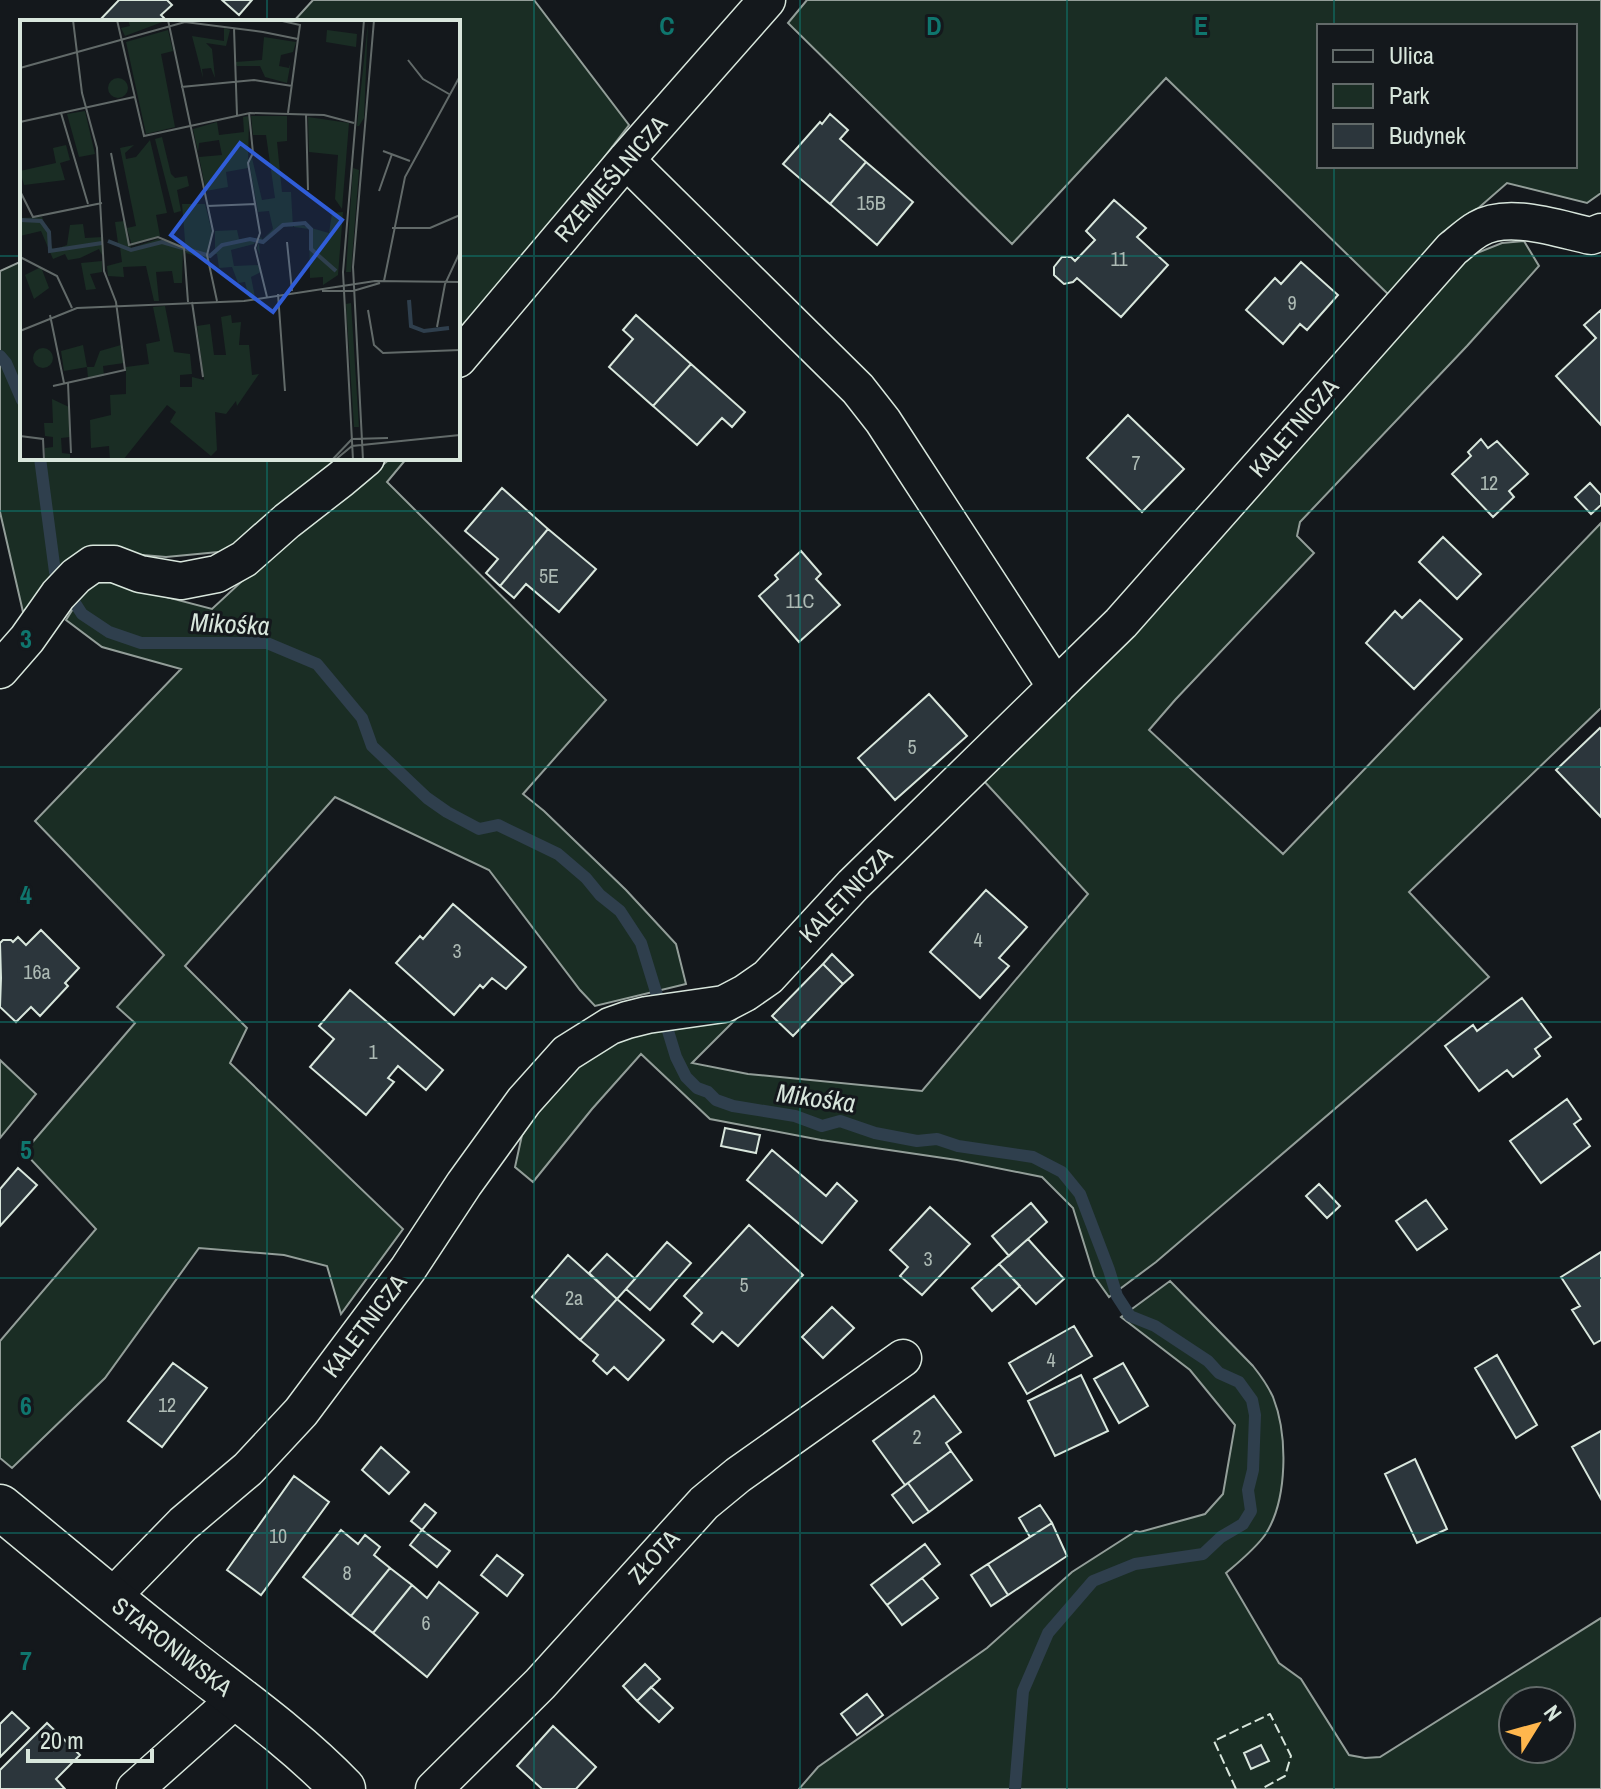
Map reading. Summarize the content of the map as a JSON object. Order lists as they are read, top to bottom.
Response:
{
  "streets": {
    "street": [
      "RZEMIEŚLNICZA",
      "KALETNICZA",
      "ZŁOTA",
      "STARONIWSKA"
    ]
  },
  "crossings": [
    ["KALETNICZA", "STARONIWSKA"]
  ],
  "water": ["Mikośka"],
  "house_numbers": [
    "15B",
    "11",
    "9",
    "7",
    "12",
    "5E",
    "11C",
    "5",
    "4",
    "3",
    "16a",
    "1",
    "3",
    "5",
    "2a",
    "4",
    "12",
    "2",
    "10",
    "8",
    "6"
  ],
  "legend": ["Ulica", "Park", "Budynek"],
  "scale_bar": "20 m",
  "north": "top right",
  "grid": {
    "columns": ["C", "D", "E"],
    "rows": [
      "3",
      "4",
      "5",
      "6",
      "7"
    ]
  }
}
